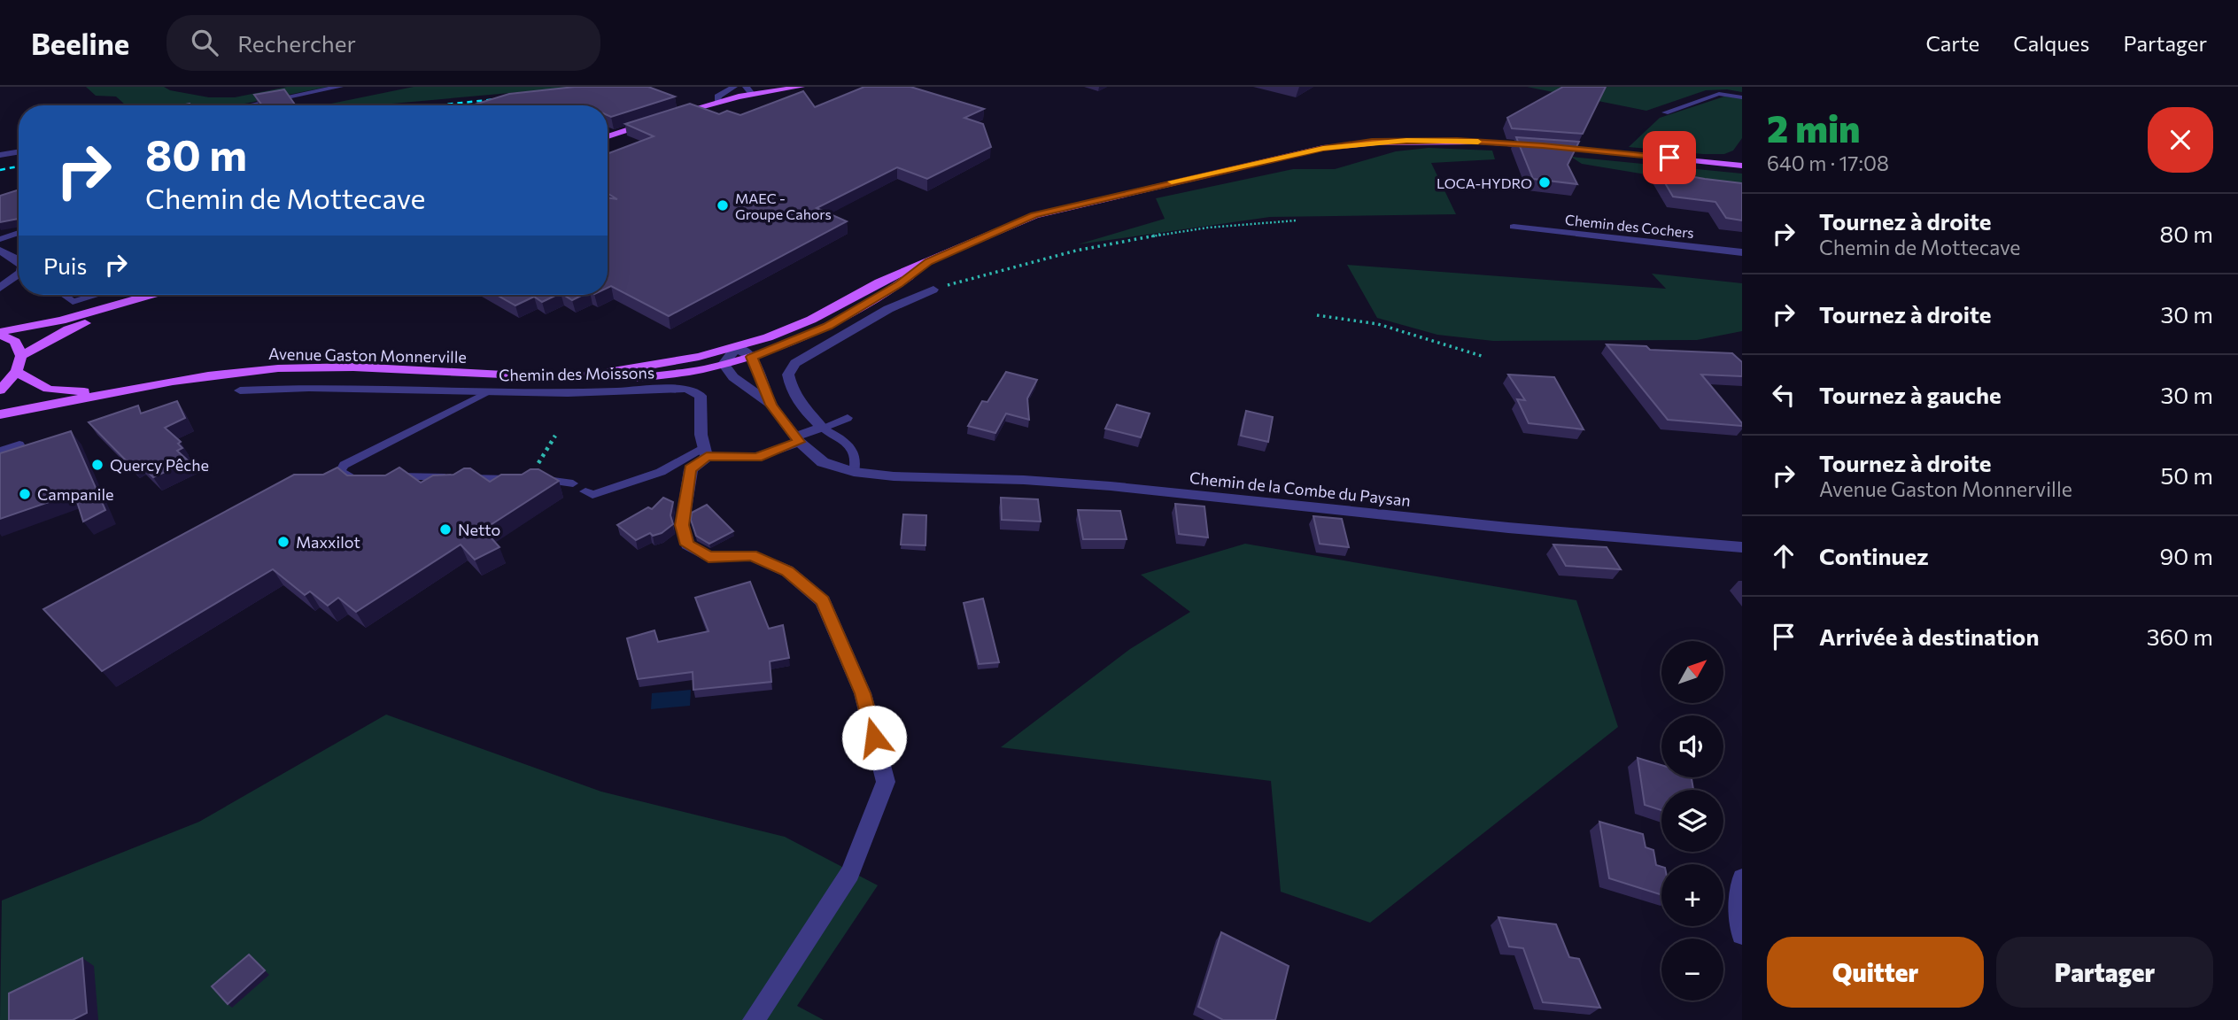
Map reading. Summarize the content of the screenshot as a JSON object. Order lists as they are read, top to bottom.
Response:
{
  "streets": {
    "main road": ["Avenue Gaston Monnerville"],
    "street": ["Chemin des Cochers", "Chemin des Moissons", "Chemin de la Combe du Paysan"]
  },
  "crossings": [
    ["Avenue Gaston Monnerville", "Chemin de la Combe du Paysan"]
  ],
  "places": [
    "LOCA-HYDRO",
    "MAEC - Groupe Cahors",
    "Quercy Pêche",
    "Campanile",
    "Netto",
    "Maxxilot"
  ],
  "north": "top right",
  "page": {
    "header": "Beeline",
    "search": "Rechercher",
    "nav": ["Carte", "Calques", "Partager"],
    "heading": ["2 min", "640 m · 17:08"],
    "turn": ["80 m", "Chemin de Mottecave"],
    "list": [
      {
        "name": "Tournez à droite",
        "note": "Chemin de Mottecave",
        "value": "80 m"
      },
      {
        "name": "Tournez à droite",
        "value": "30 m"
      },
      {
        "name": "Tournez à gauche",
        "value": "30 m"
      },
      {
        "name": "Tournez à droite",
        "note": "Avenue Gaston Monnerville",
        "value": "50 m"
      },
      {
        "name": "Continuez",
        "value": "90 m"
      },
      {
        "name": "Arrivée à destination",
        "value": "360 m"
      }
    ],
    "then": "Puis",
    "map_buttons": ["+", "−"],
    "buttons": ["Quitter", "Partager"]
  }
}
